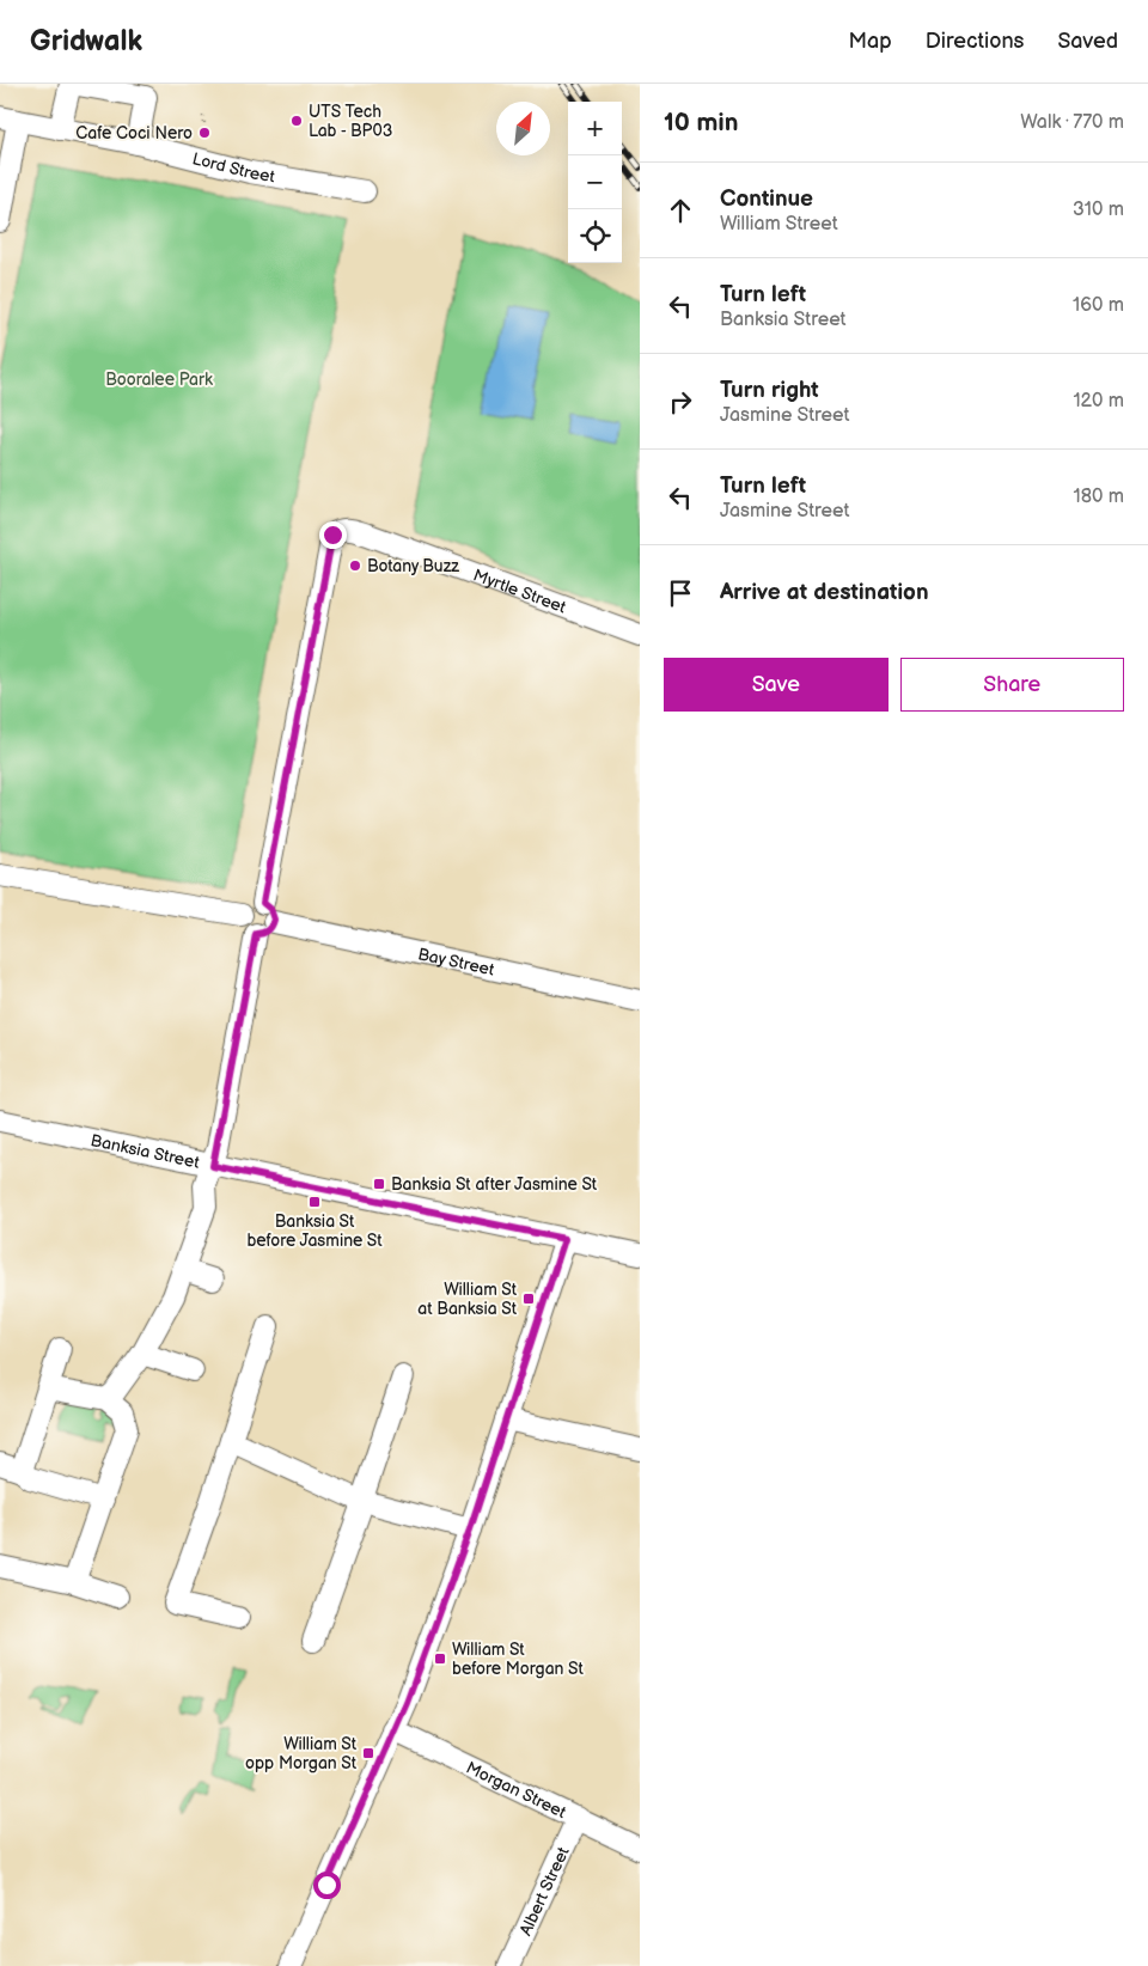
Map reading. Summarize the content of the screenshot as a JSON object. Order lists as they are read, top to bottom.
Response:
{
  "streets": {
    "street": [
      "Lord Street",
      "Myrtle Street",
      "Bay Street",
      "Banksia Street",
      "Morgan Street",
      "Albert Street"
    ]
  },
  "crossings": [
    ["Myrtle Street", "Bay Street"],
    ["Morgan Street", "Albert Street"]
  ],
  "parks": ["Booralee Park"],
  "places": {
    "other": ["UTS Tech Lab - BP03", "Cafe Coci Nero", "Botany Buzz"],
    "transit": [
      "Banksia St after Jasmine St",
      "Banksia St before Jasmine St",
      "William St at Banksia St",
      "William St before Morgan St",
      "William St opp Morgan St"
    ]
  },
  "north": "top right",
  "page": {
    "header": "Gridwalk",
    "nav": ["Map", "Directions", "Saved"],
    "heading": ["10 min", "Walk · 770 m"],
    "map_buttons": ["+", "−"],
    "list": [
      ["Continue", "William Street", "310 m"],
      ["Turn left", "Banksia Street", "160 m"],
      ["Turn right", "Jasmine Street", "120 m"],
      ["Turn left", "Jasmine Street", "180 m"],
      "Arrive at destination"
    ],
    "buttons": ["Save", "Share"]
  }
}
